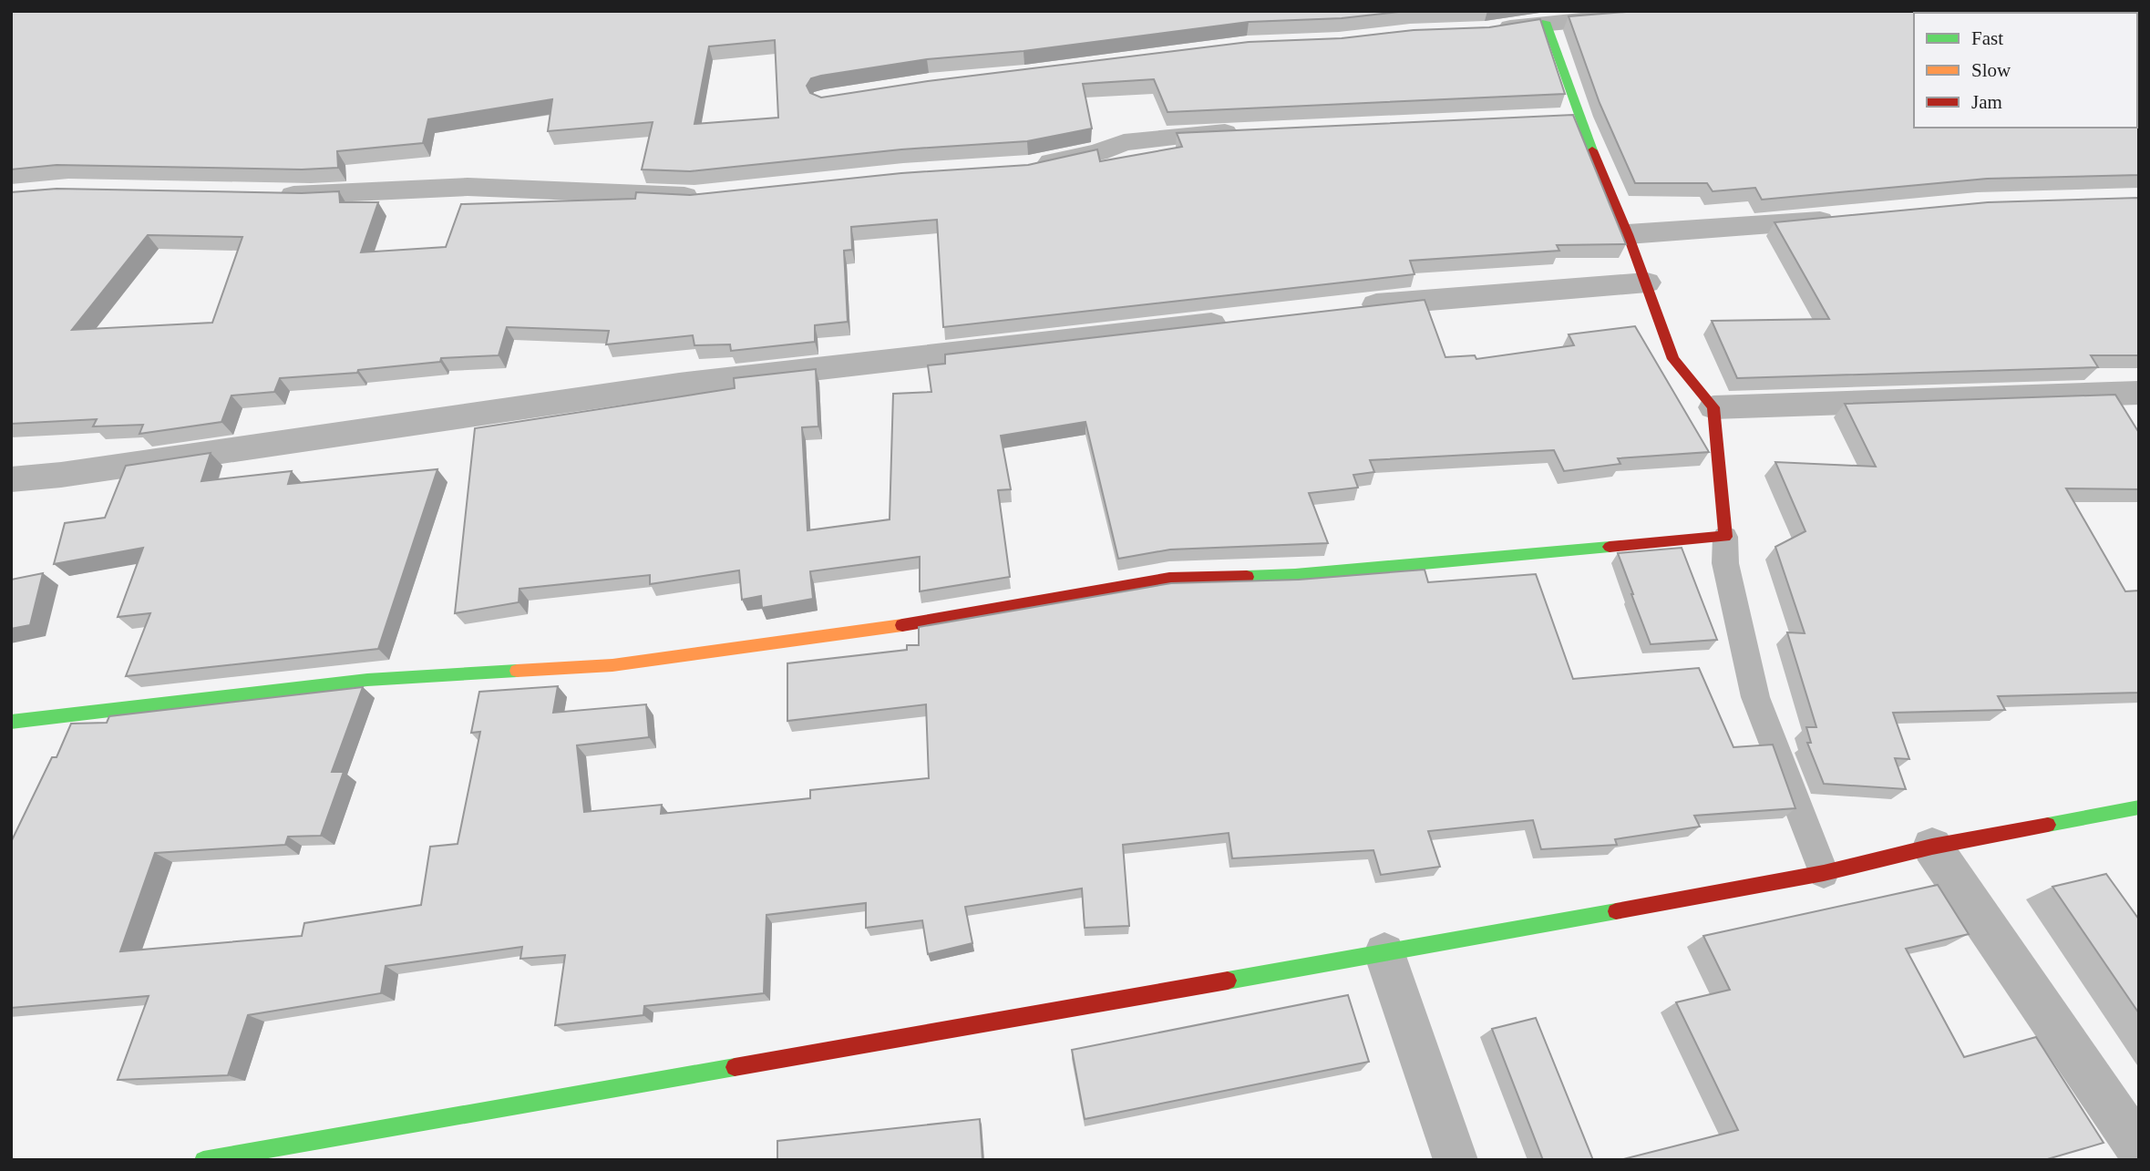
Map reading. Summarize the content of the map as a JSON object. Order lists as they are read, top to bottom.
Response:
{
  "legend": ["Fast", "Slow", "Jam"]
}
